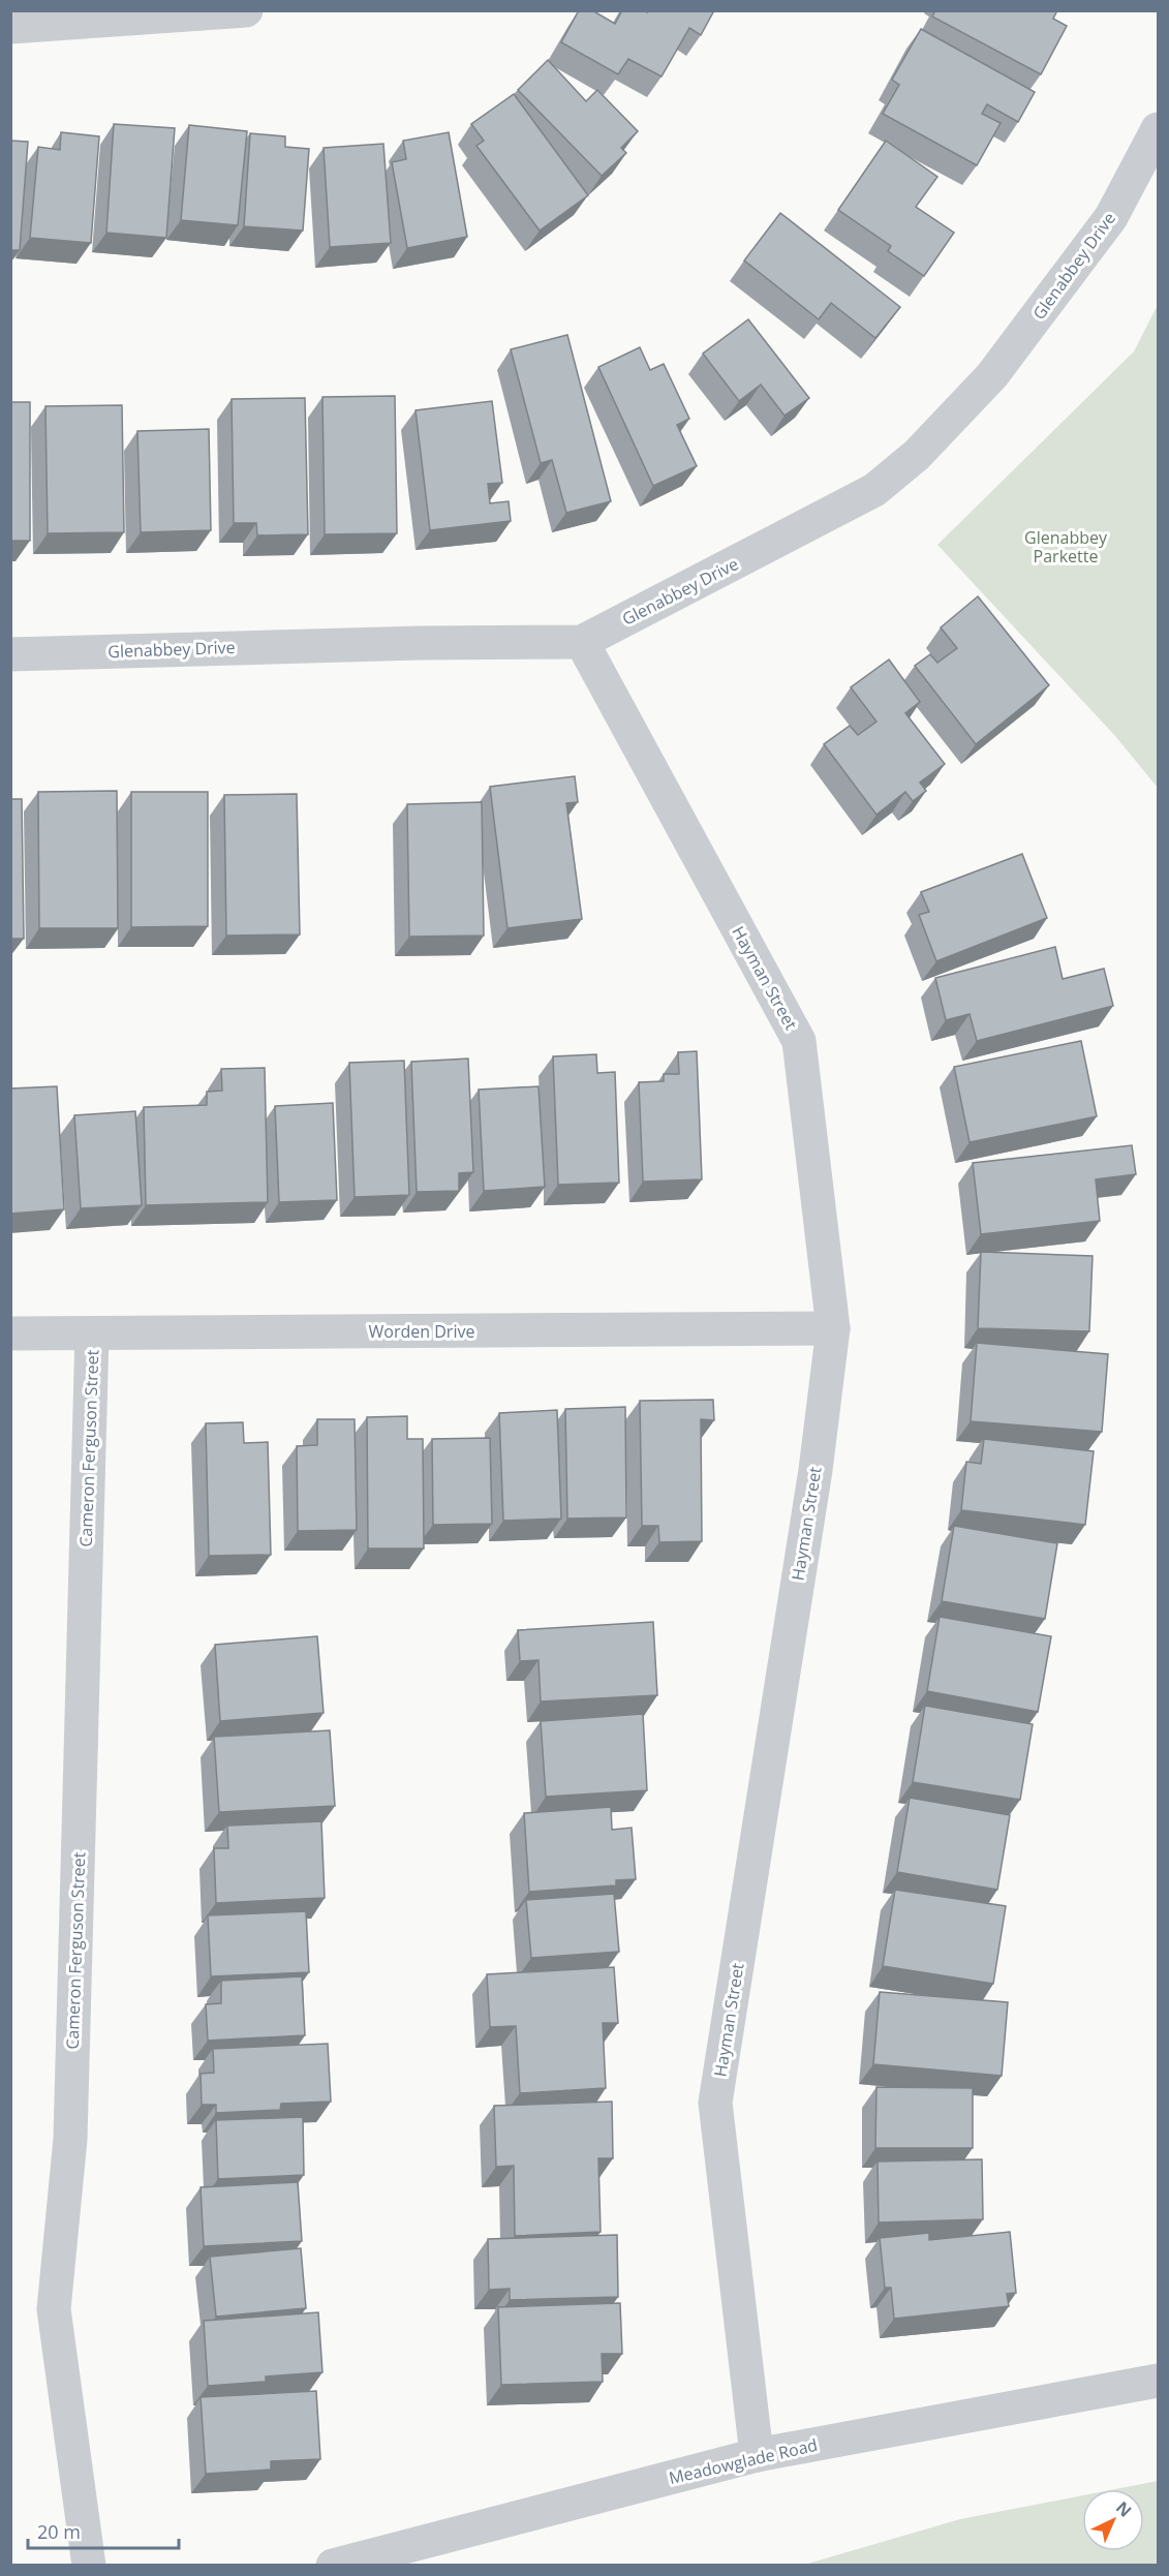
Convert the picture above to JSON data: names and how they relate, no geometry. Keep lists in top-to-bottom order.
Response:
{
  "streets": {
    "street": [
      "Glenabbey Drive",
      "Hayman Street",
      "Worden Drive",
      "Cameron Ferguson Street",
      "Meadowglade Road"
    ]
  },
  "crossings": [
    ["Glenabbey Drive", "Hayman Street"],
    ["Hayman Street", "Worden Drive"],
    ["Hayman Street", "Meadowglade Road"],
    ["Worden Drive", "Cameron Ferguson Street"]
  ],
  "parks": ["Glenabbey Parkette"],
  "scale_bar": "20 m",
  "north": "top right"
}
